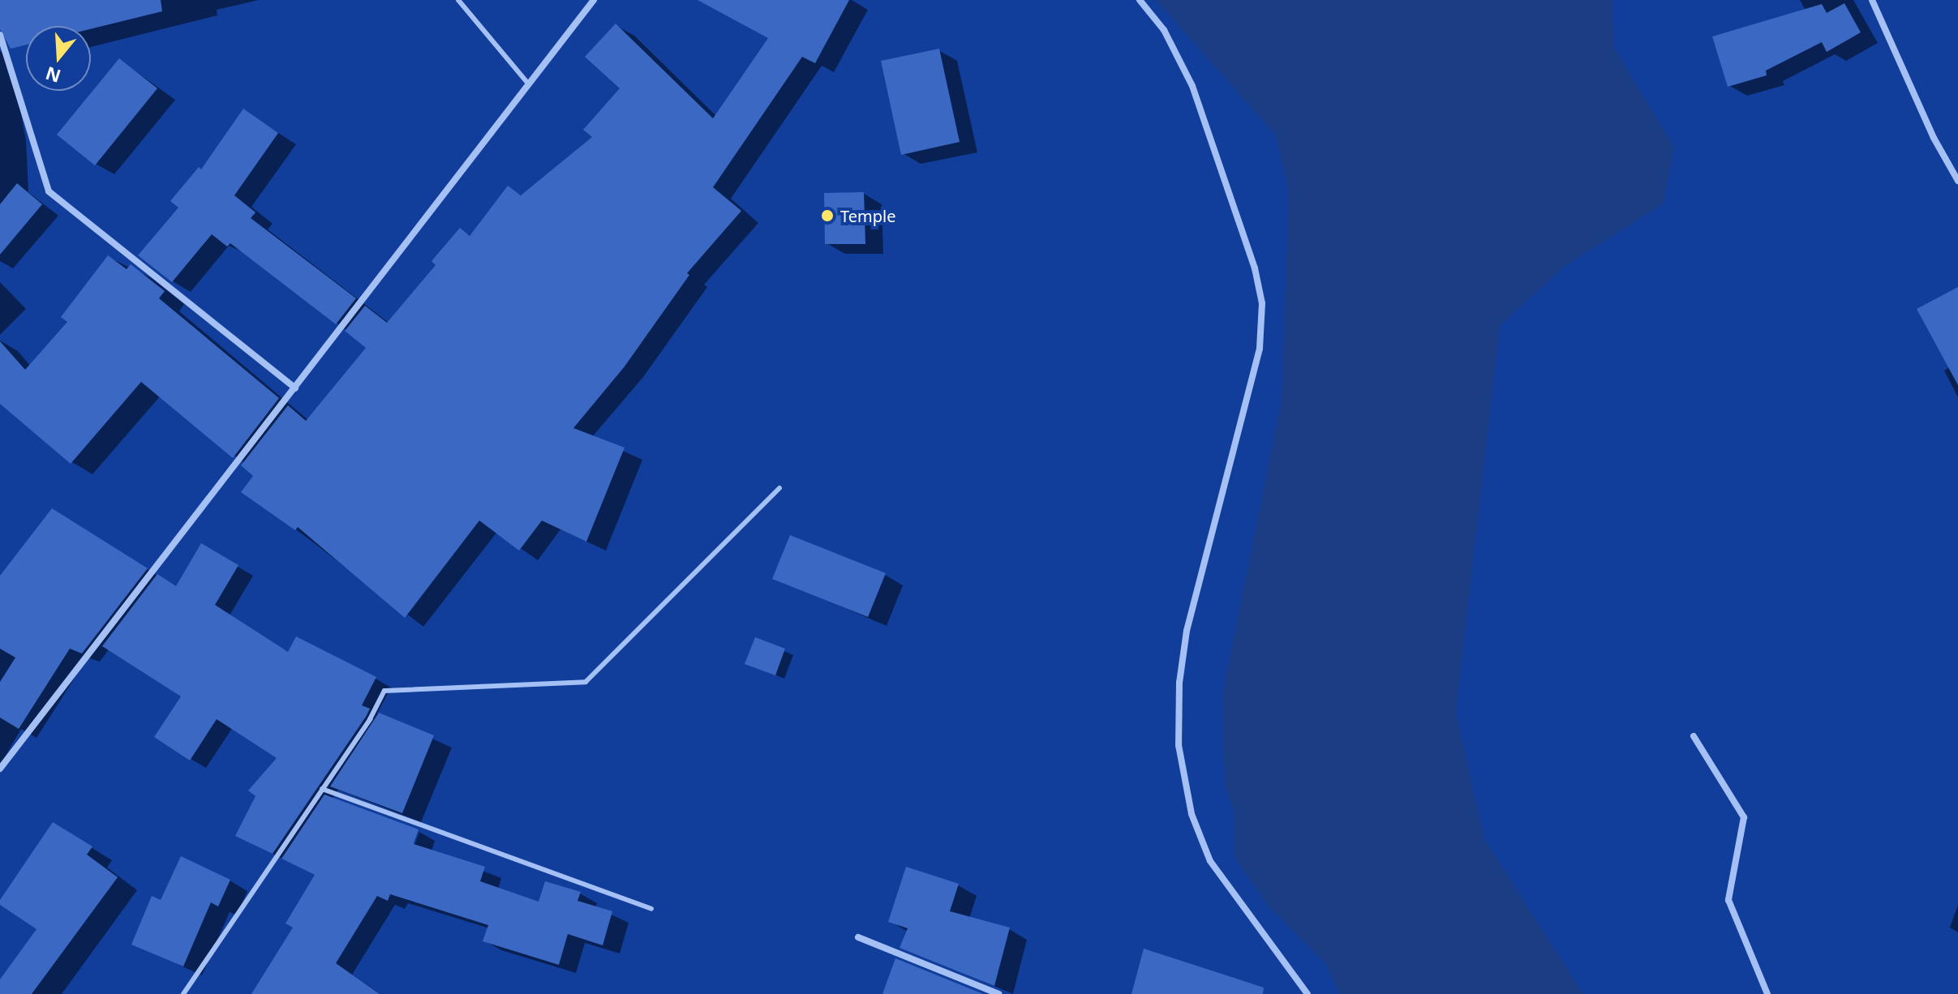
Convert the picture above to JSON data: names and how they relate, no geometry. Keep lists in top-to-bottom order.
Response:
{
  "places": ["Temple"],
  "north": "bottom"
}
